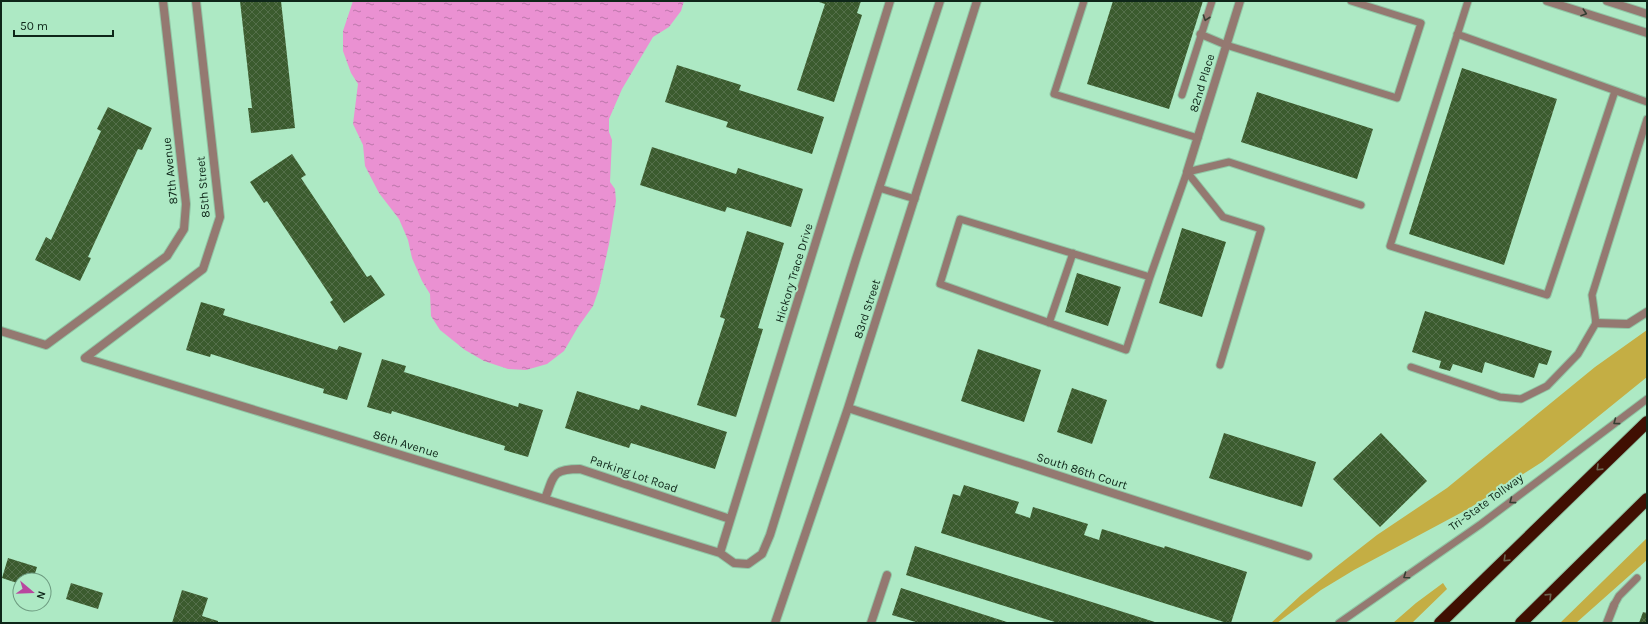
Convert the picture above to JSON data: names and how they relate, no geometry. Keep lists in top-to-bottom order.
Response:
{
  "streets": {
    "street": [
      "82nd Place",
      "87th Avenue",
      "85th Street",
      "Hickory Trace Drive",
      "83rd Street",
      "86th Avenue",
      "South 86th Court",
      "Parking Lot Road"
    ],
    "lane": ["Tri-State Tollway"]
  },
  "crossings": [
    ["85th Street", "86th Avenue"],
    ["Hickory Trace Drive", "86th Avenue"],
    ["Hickory Trace Drive", "Parking Lot Road"],
    ["83rd Street", "South 86th Court"],
    ["86th Avenue", "Parking Lot Road"]
  ],
  "one_way": ["Tri-State Tollway"],
  "scale_bar": "50 m",
  "north": "right"
}
